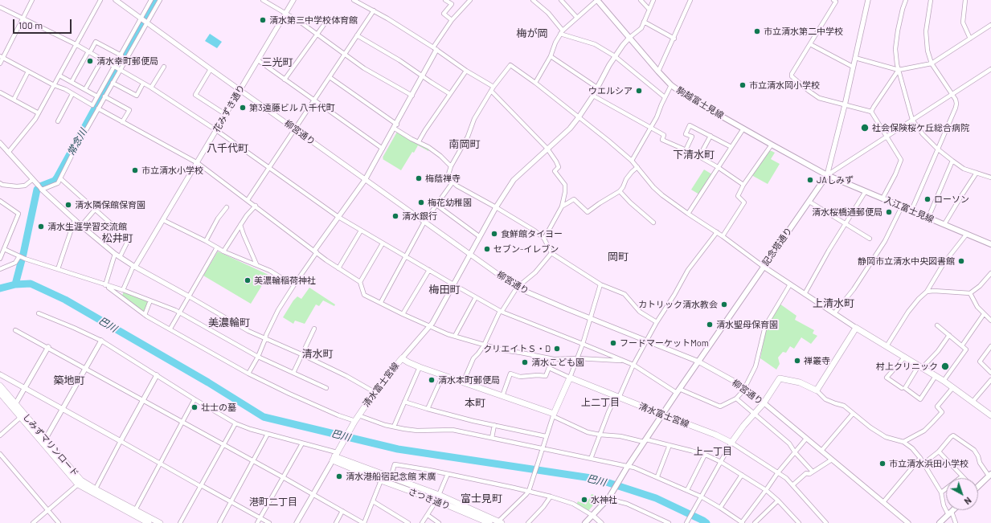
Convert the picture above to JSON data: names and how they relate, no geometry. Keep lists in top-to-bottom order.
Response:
{
  "streets": {
    "main road": [
      "駒越富士見線",
      "入江富士見線",
      "記念塔通り",
      "清水富士宮線",
      "しみずマリンロード",
      "さつき通り"
    ],
    "street": ["花みずき通り", "柳宮通り"]
  },
  "crossings": [
    ["駒越富士見線", "入江富士見線"],
    ["駒越富士見線", "記念塔通り"],
    ["花みずき通り", "柳宮通り"],
    ["柳宮通り", "記念塔通り"],
    ["入江富士見線", "記念塔通り"],
    ["記念塔通り", "清水富士宮線"],
    ["清水富士宮線", "さつき通り"]
  ],
  "districts": [
    "梅が岡",
    "三光町",
    "南岡町",
    "八千代町",
    "下清水町",
    "松井町",
    "岡町",
    "梅田町",
    "上清水町",
    "美濃輪町",
    "清水町",
    "築地町",
    "上二丁目",
    "本町",
    "上一丁目",
    "富士見町",
    "港町二丁目"
  ],
  "water": ["常念川", "巴川"],
  "places": [
    "清水第三中学校体育館",
    "市立清水第二中学校",
    "清水幸町郵便局",
    "市立清水岡小学校",
    "ウエルシア",
    "第3遠藤ビル 八千代町",
    "社会保険桜ケ丘総合病院",
    "市立清水小学校",
    "梅蔭禅寺",
    "JAしみず",
    "ローソン",
    "梅花幼稚園",
    "清水隣保館保育園",
    "清水桜橋通郵便局",
    "清水銀行",
    "清水生涯学習交流館",
    "食鮮館タイヨー",
    "セブン-イレブン",
    "静岡市立清水中央図書館",
    "美濃輪稲荷神社",
    "カトリック清水教会",
    "清水聖母保育園",
    "フードマーケットMom",
    "クリエイトＳ・D",
    "禅叢寺",
    "清水こども園",
    "村上クリニック",
    "清水本町郵便局",
    "壮士の墓",
    "市立清水浜田小学校",
    "清水港船宿記念館 末廣",
    "水神社"
  ],
  "scale_bar": "100 m",
  "north": "bottom right"
}
